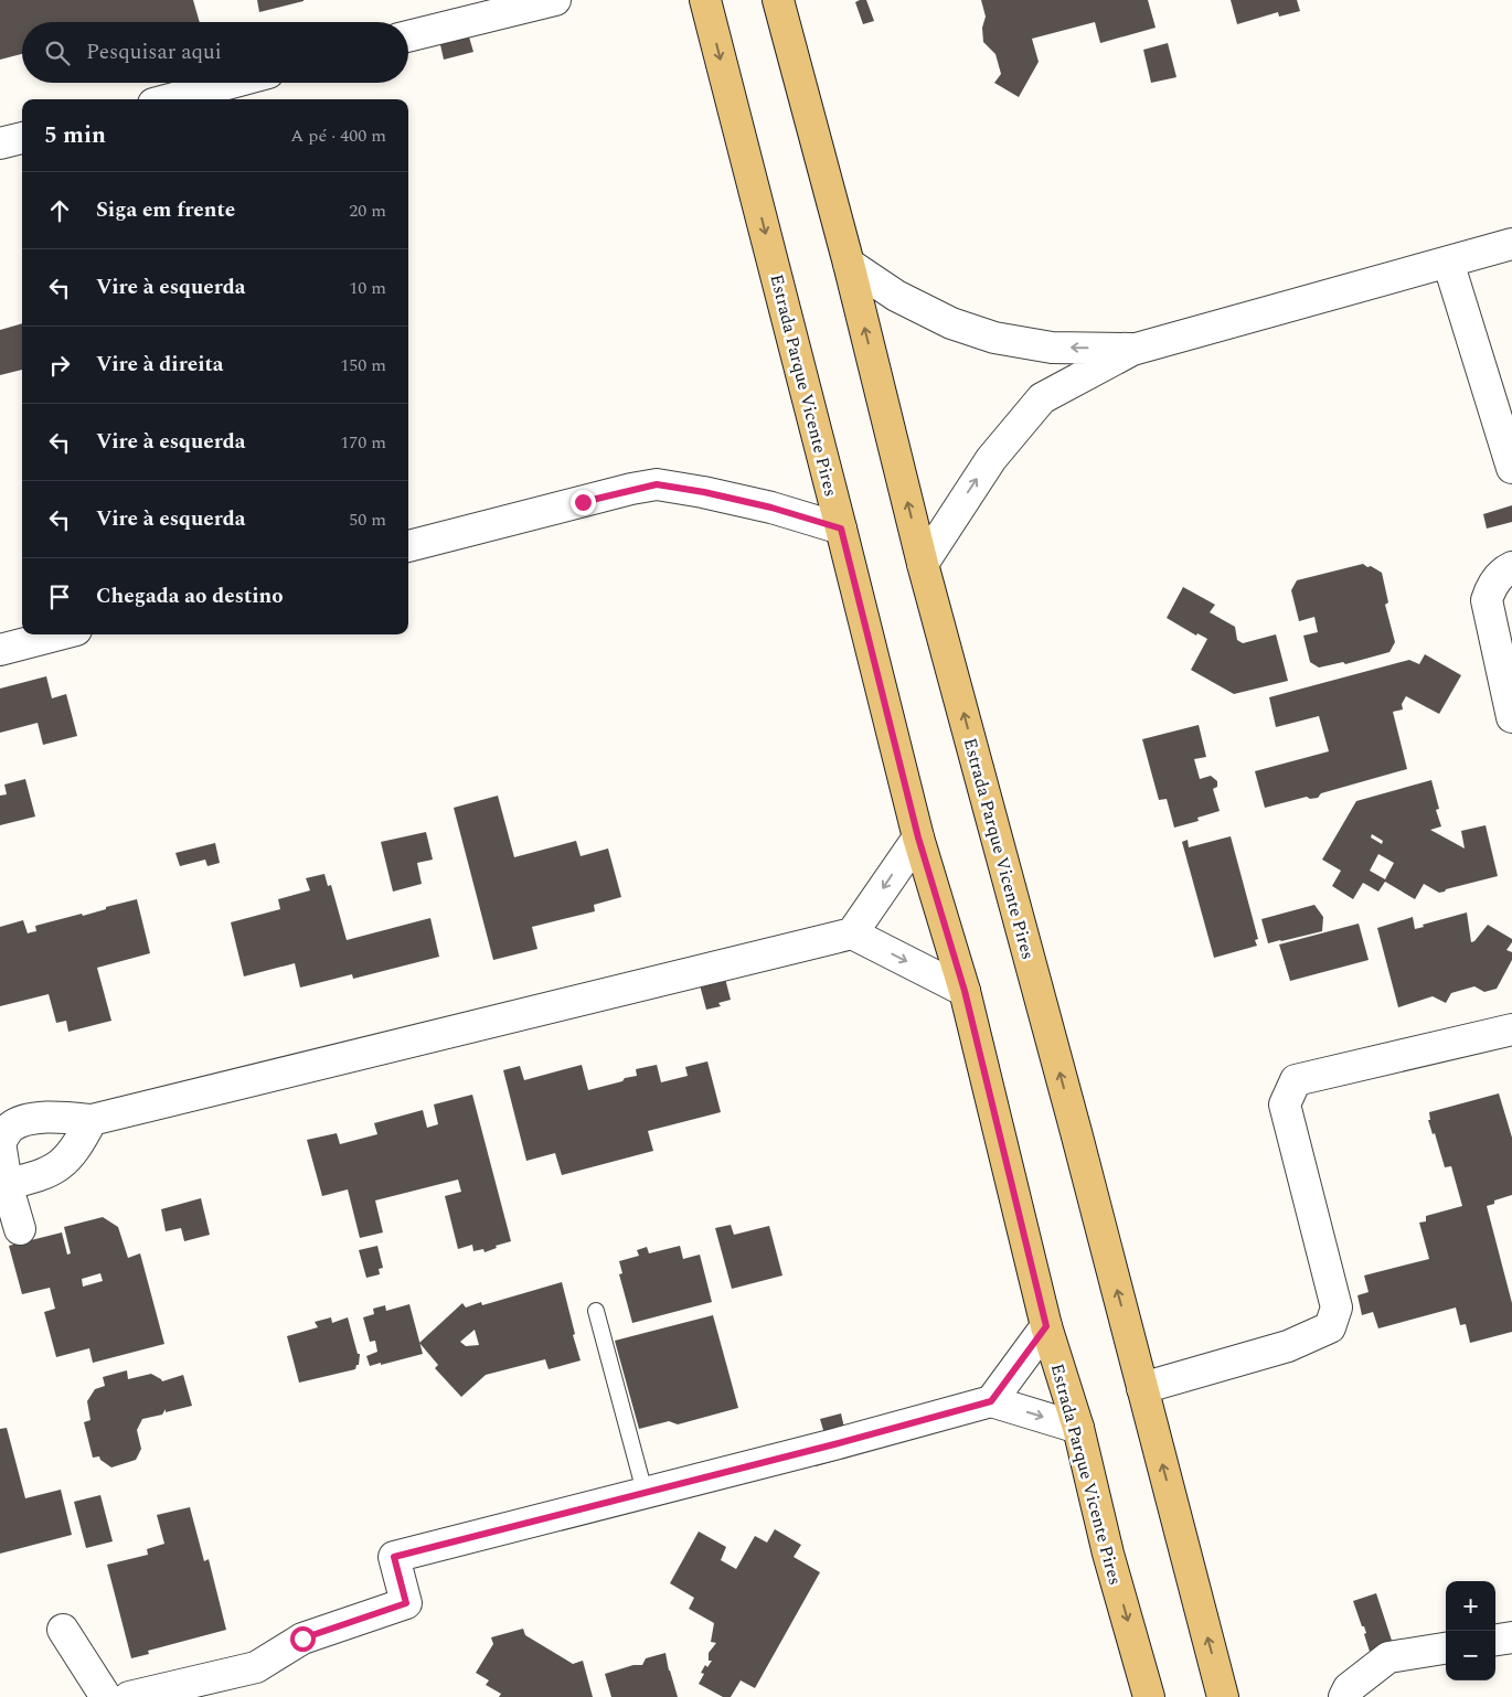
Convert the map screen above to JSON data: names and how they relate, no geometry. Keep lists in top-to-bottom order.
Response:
{
  "streets": {
    "main road": ["Estrada Parque Vicente Pires"]
  },
  "page": {
    "search": "Pesquisar aqui",
    "heading": ["5 min", "A pé · 400 m"],
    "list": [
      ["Siga em frente", "20 m"],
      ["Vire à esquerda", "10 m"],
      ["Vire à direita", "150 m"],
      ["Vire à esquerda", "170 m"],
      ["Vire à esquerda", "50 m"],
      "Chegada ao destino"
    ],
    "map_buttons": ["+", "−"]
  }
}
